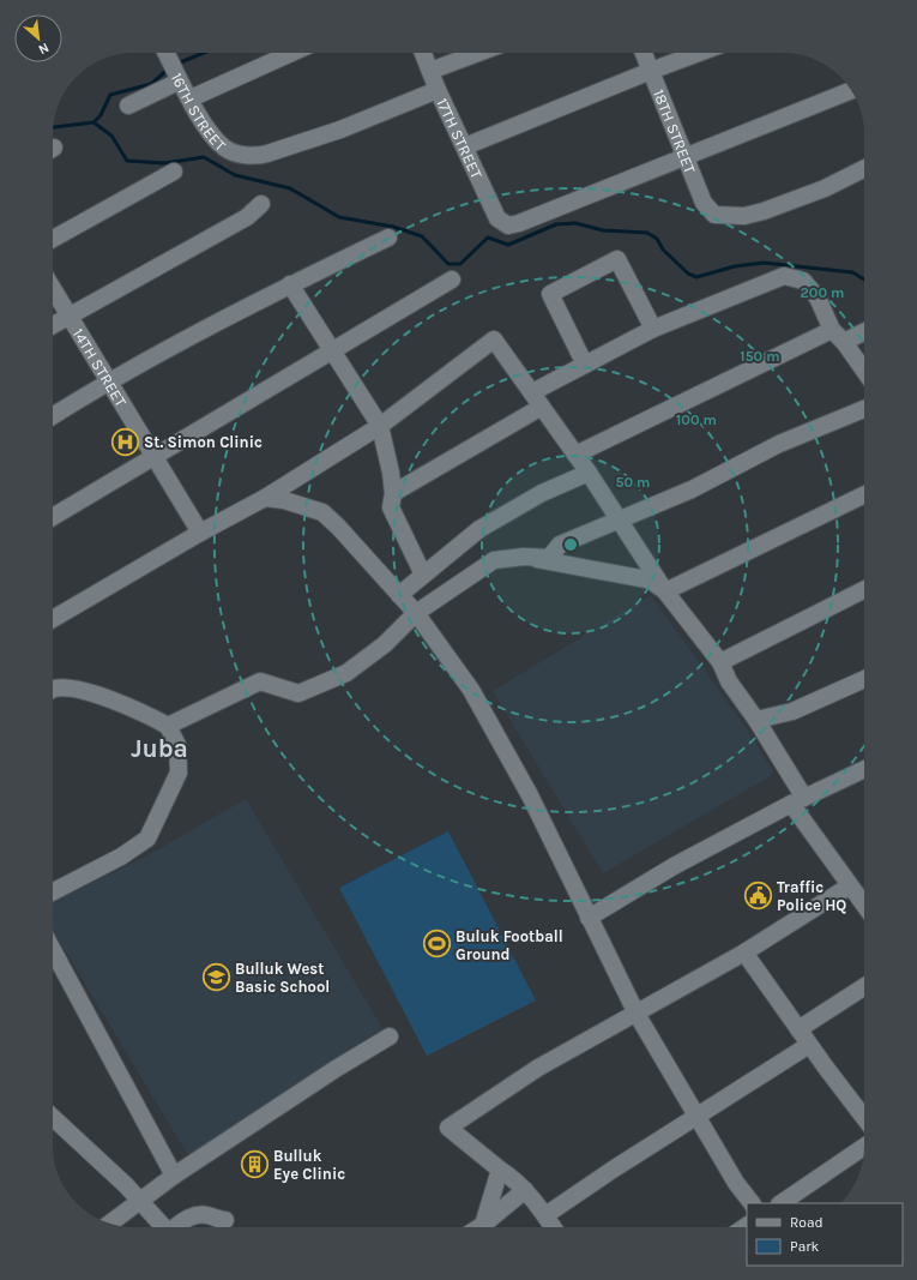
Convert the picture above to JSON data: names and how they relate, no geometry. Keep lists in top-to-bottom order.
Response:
{
  "streets": {
    "street": [
      "16TH STREET",
      "18TH STREET",
      "17TH STREET",
      "14TH STREET"
    ]
  },
  "crossings": [
    ["16TH STREET", "17TH STREET"],
    ["18TH STREET", "17TH STREET"]
  ],
  "districts": ["Juba"],
  "places": {
    "hospital": ["St. Simon Clinic"],
    "public building": ["Traffic Police HQ"],
    "sports": ["Buluk Football Ground"],
    "school or university": ["Bulluk West Basic School"],
    "building": ["Bulluk Eye Clinic"]
  },
  "legend": ["Road", "Park"],
  "north": "bottom right",
  "rings": [
    "200 m",
    "150 m",
    "100 m",
    "50 m"
  ]
}
